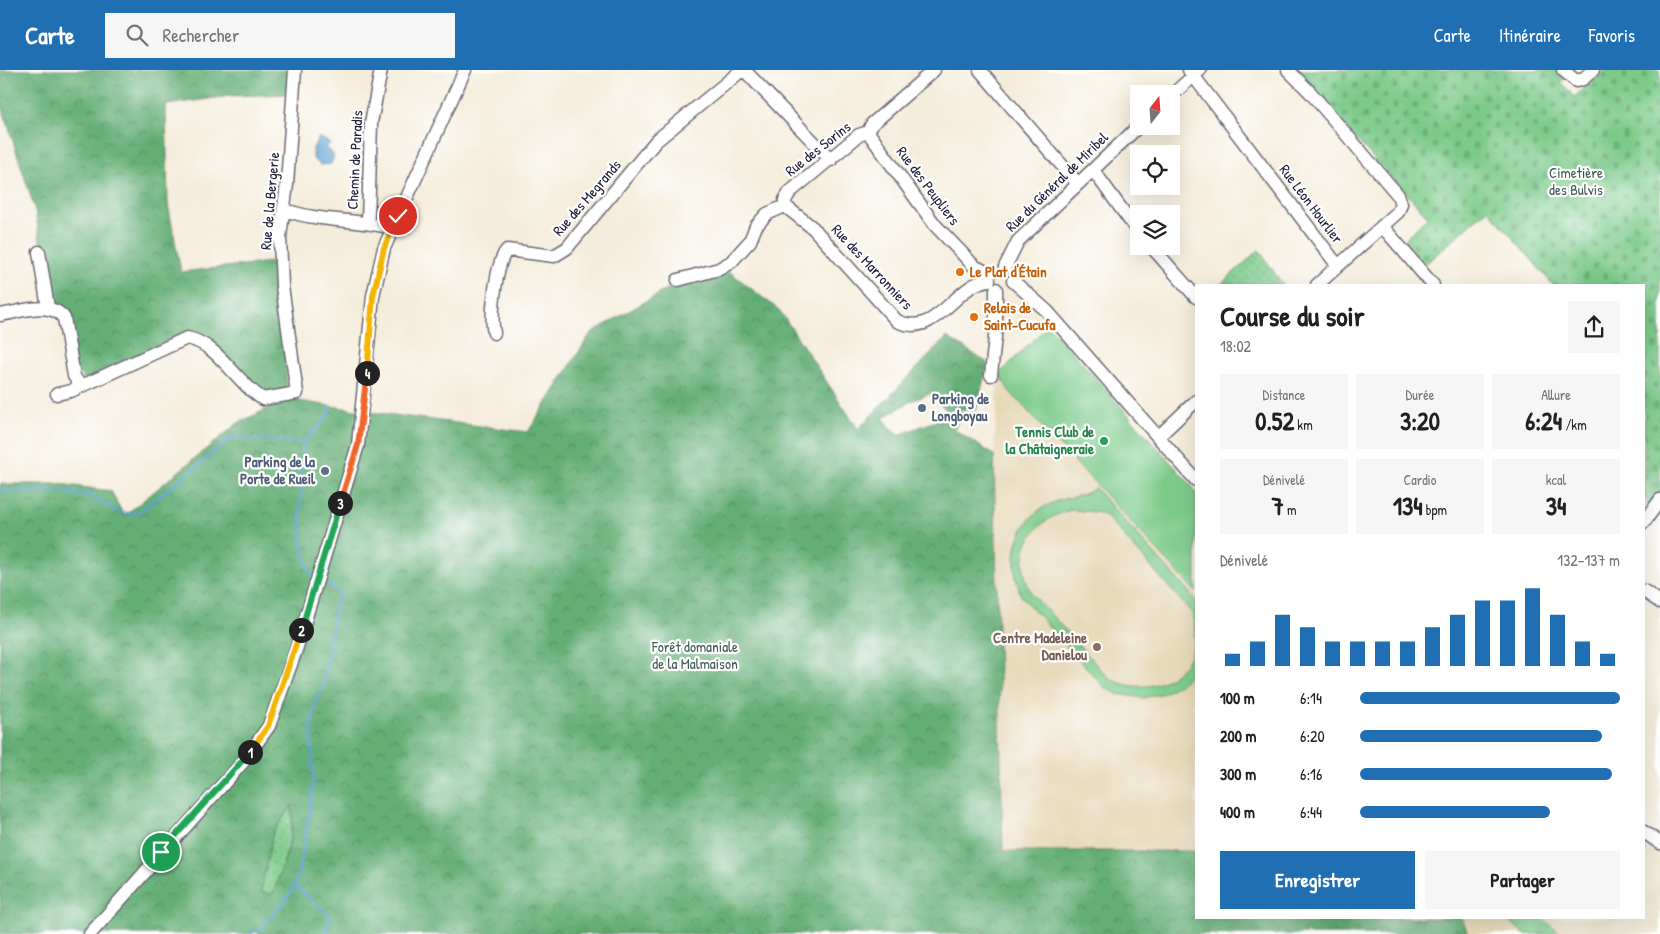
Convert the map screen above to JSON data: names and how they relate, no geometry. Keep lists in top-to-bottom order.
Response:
{
  "streets": {
    "street": [
      "Rue des Sorins",
      "Chemin de Paradis",
      "Rue du Général de Miribel",
      "Rue des Peupliers",
      "Rue des Megrands",
      "Rue de la Bergerie",
      "Rue Léon Hourlier",
      "Rue des Marronniers"
    ]
  },
  "crossings": [
    ["Rue des Sorins", "Rue des Peupliers"],
    ["Rue des Sorins", "Rue des Marronniers"],
    ["Rue du Général de Miribel", "Rue des Marronniers"],
    ["Rue des Peupliers", "Rue des Marronniers"]
  ],
  "parks": ["Cimetière des Bulvis", "Forêt domaniale de la Malmaison"],
  "places": [
    "Le Plat d'Étain",
    "Relais de Saint-Cucufa",
    "Parking de Longboyau",
    "Tennis Club de la Châtaigneraie",
    "Parking de la Porte de Rueil",
    "Centre Madeleine Danielou"
  ],
  "north": "top",
  "page": {
    "header": "Carte",
    "search": "Rechercher",
    "nav": ["Carte", "Itinéraire", "Favoris"],
    "heading": ["Course du soir", "18:02"],
    "pins": [
      "4",
      "3",
      "2",
      "1"
    ],
    "stats": [
      ["Distance", "0.52 km"],
      ["Durée", "3:20"],
      ["Allure", "6:24 /km"],
      ["Dénivelé", "7 m"],
      ["Cardio", "134 bpm"],
      ["kcal", "34"]
    ],
    "chart": ["Dénivelé", "132–137 m"],
    "list": [
      {
        "name": "100 m",
        "note": "6:14"
      },
      {
        "name": "200 m",
        "note": "6:20"
      },
      {
        "name": "300 m",
        "note": "6:16"
      },
      {
        "name": "400 m",
        "note": "6:44"
      }
    ],
    "buttons": ["Enregistrer", "Partager"]
  }
}
